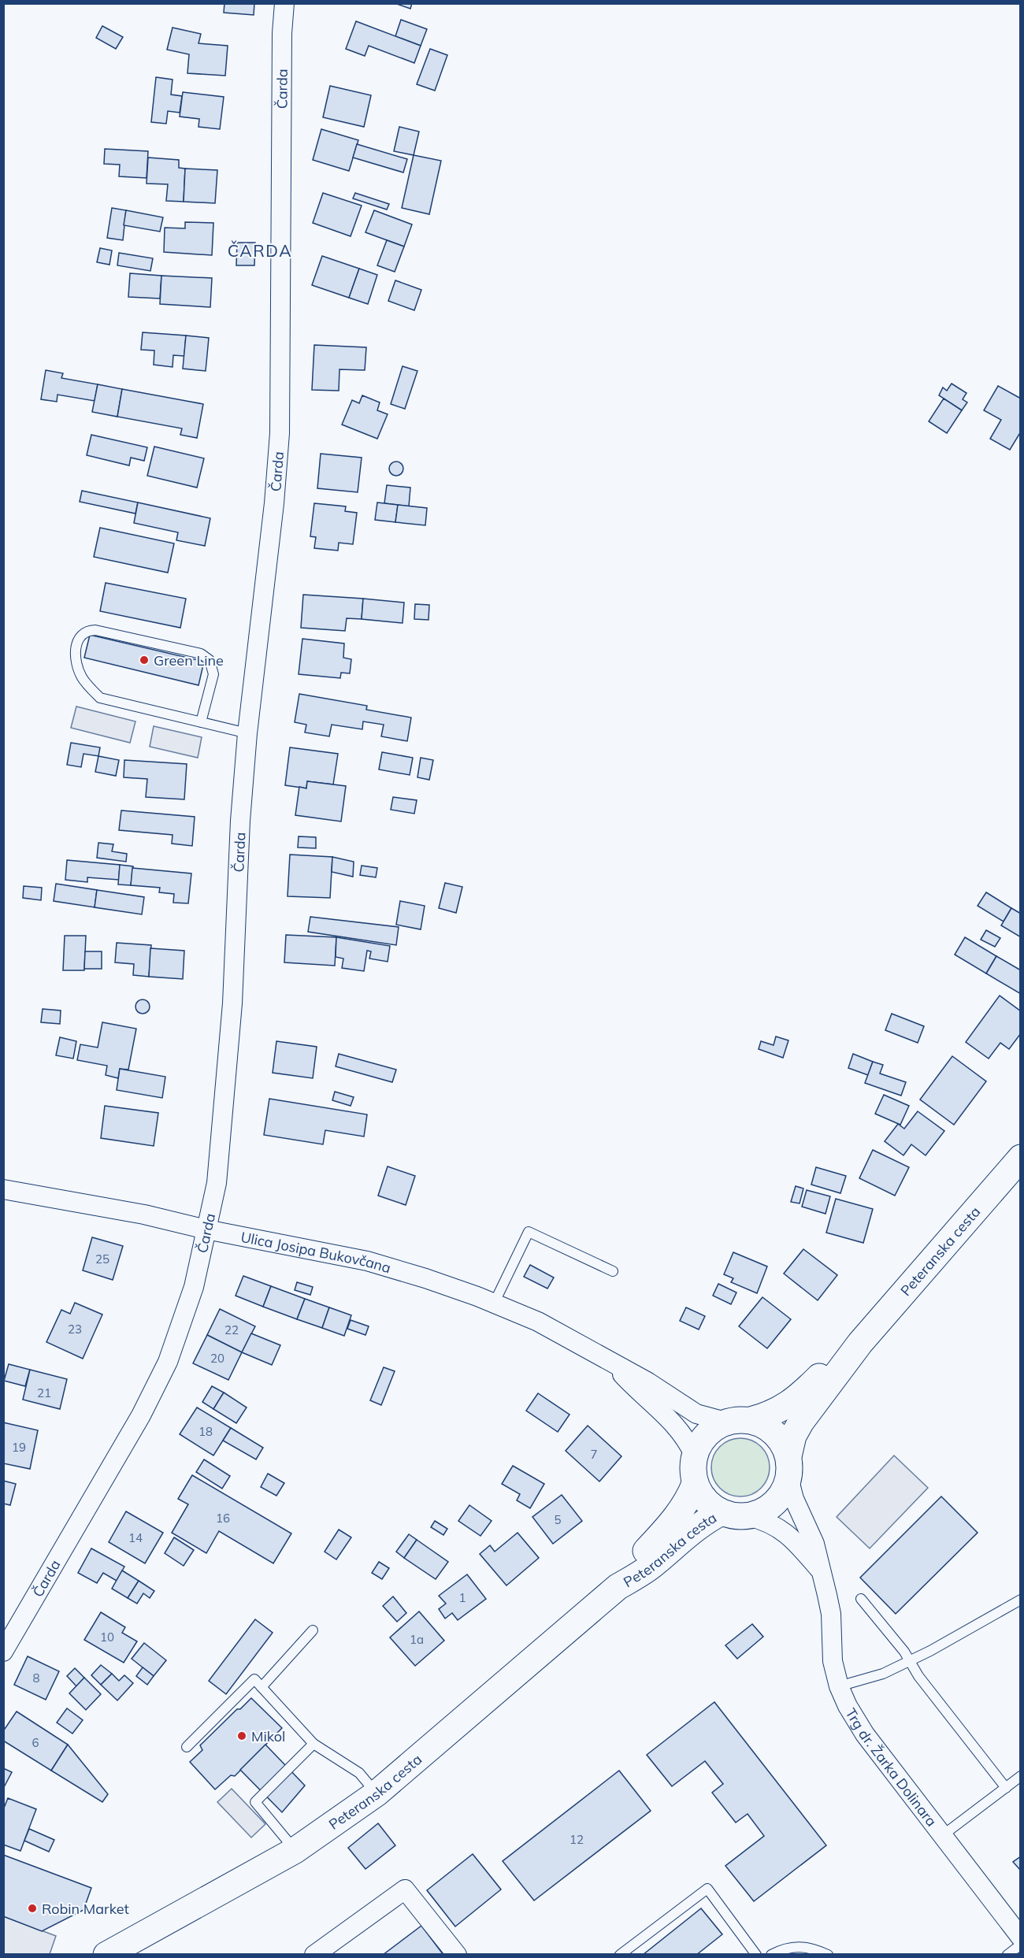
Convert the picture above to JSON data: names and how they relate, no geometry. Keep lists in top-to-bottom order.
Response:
{
  "streets": {
    "main road": ["Peteranska cesta"],
    "street": ["Čarda", "Ulica Josipa Bukovčana", "Trg dr. Žarka Dolinara"]
  },
  "crossings": [
    ["Čarda", "Ulica Josipa Bukovčana"],
    ["Peteranska cesta", "Ulica Josipa Bukovčana"],
    ["Peteranska cesta", "Trg dr. Žarka Dolinara"],
    ["Ulica Josipa Bukovčana", "Trg dr. Žarka Dolinara"]
  ],
  "districts": ["ČARDA"],
  "places": ["Green Line", "Mikol", "Robin Market"],
  "house_numbers": [
    "25",
    "23",
    "22",
    "20",
    "21",
    "18",
    "19",
    "7",
    "16",
    "5",
    "14",
    "1",
    "10",
    "1a",
    "8",
    "6",
    "12"
  ]
}
